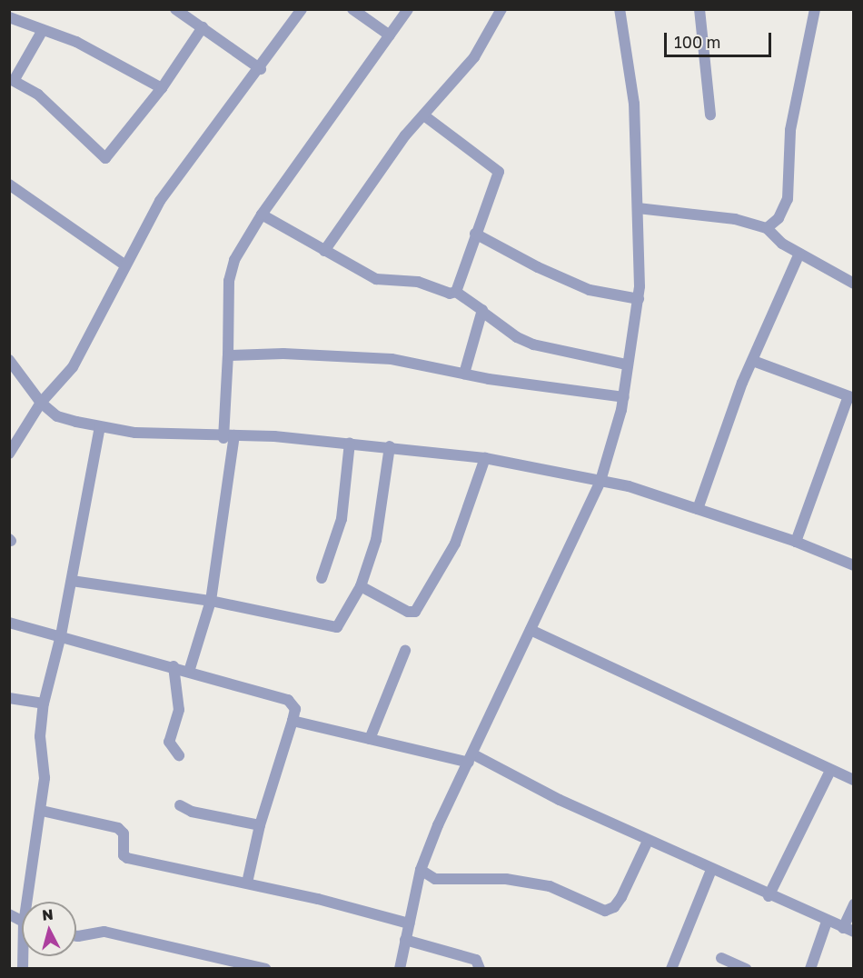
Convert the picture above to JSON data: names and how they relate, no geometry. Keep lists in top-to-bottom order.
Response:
{
  "scale_bar": "100 m",
  "north": "top"
}
